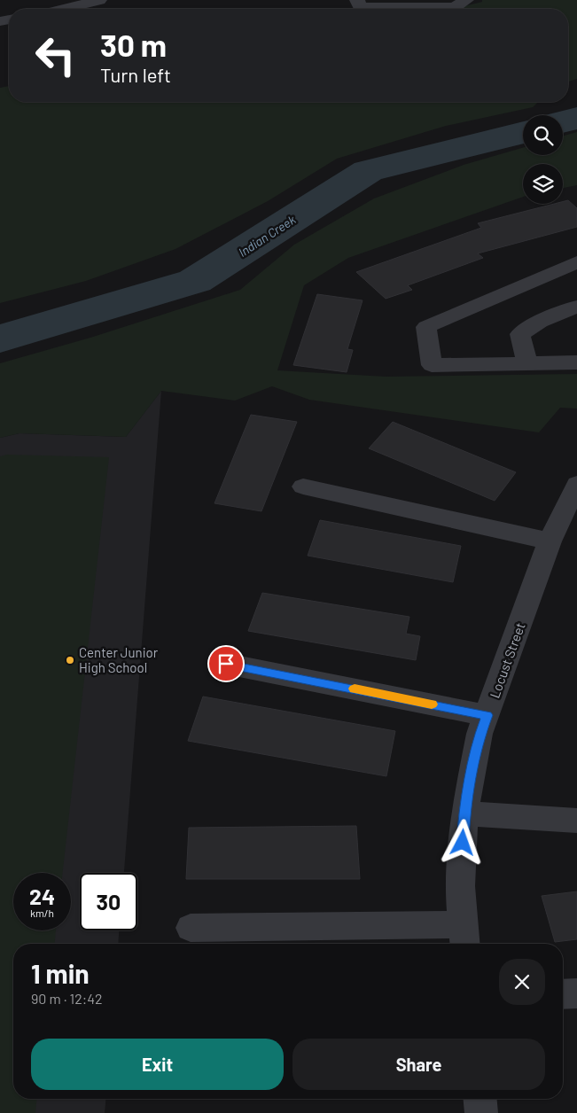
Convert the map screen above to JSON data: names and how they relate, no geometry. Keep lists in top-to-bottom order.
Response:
{
  "streets": {
    "street": ["Locust Street"]
  },
  "water": ["Indian Creek"],
  "places": ["Center Junior High School"],
  "page": {
    "turn": ["30 m", "Turn left"],
    "speed": "24 km/h",
    "limit": "30",
    "heading": ["1 min", "90 m · 12:42"],
    "buttons": ["Exit", "Share"]
  }
}
